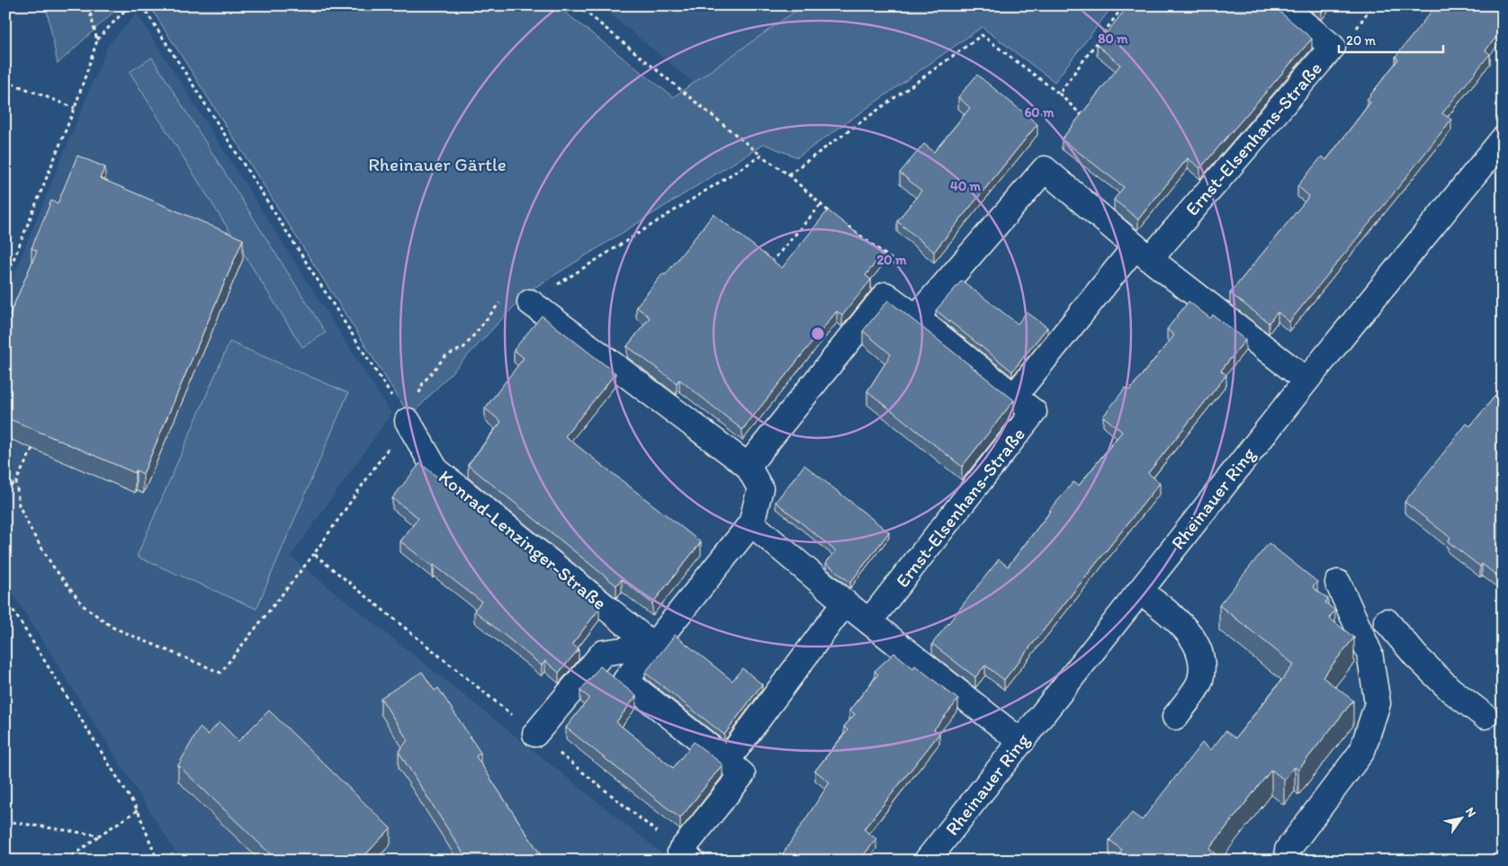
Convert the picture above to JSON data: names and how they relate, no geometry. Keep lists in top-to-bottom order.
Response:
{
  "streets": {
    "street": ["Ernst-Elsenhans-Straße", "Rheinauer Ring", "Konrad-Lenzinger-Straße"]
  },
  "parks": ["Rheinauer Gärtle"],
  "scale_bar": "20 m",
  "north": "top right",
  "rings": [
    "80 m",
    "60 m",
    "40 m",
    "20 m"
  ]
}
